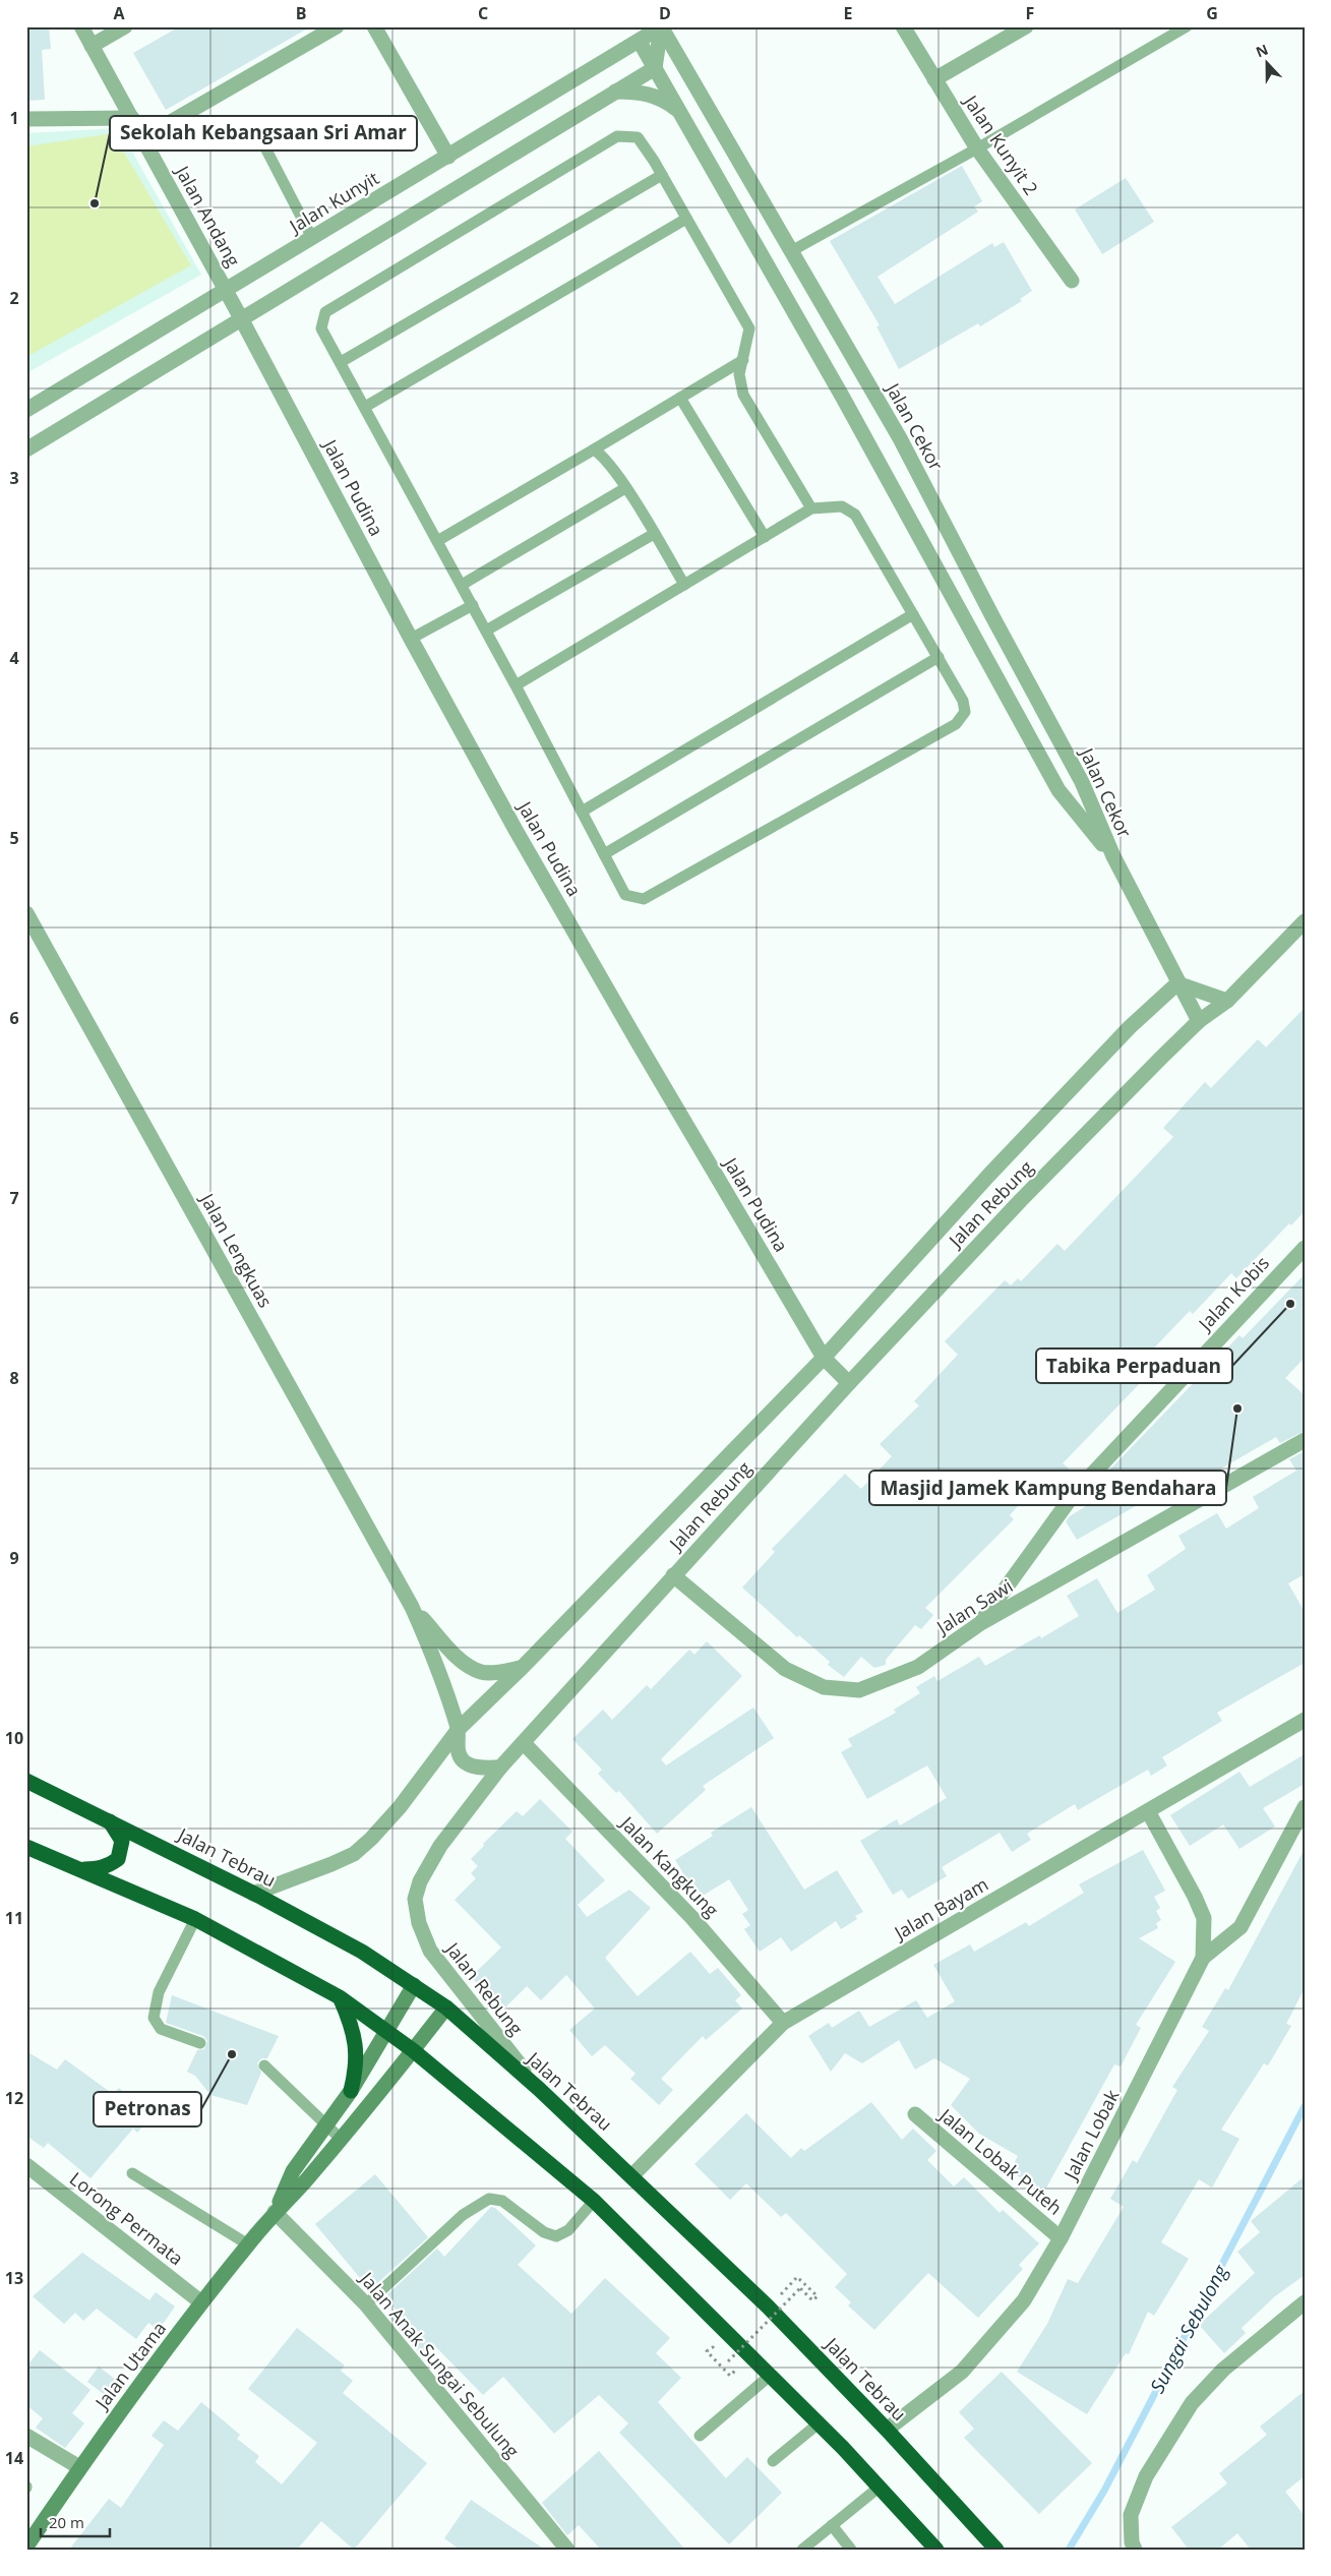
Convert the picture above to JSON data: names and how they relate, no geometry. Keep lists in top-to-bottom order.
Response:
{
  "streets": {
    "highway": ["Jalan Tebrau"],
    "street": [
      "Jalan Kunyit 2",
      "Jalan Kunyit",
      "Jalan Andang",
      "Jalan Cekor",
      "Jalan Pudina",
      "Jalan Rebung",
      "Jalan Lengkuas",
      "Jalan Kobis",
      "Jalan Sawi",
      "Jalan Kangkung",
      "Jalan Bayam",
      "Jalan Lobak",
      "Jalan Lobak Puteh",
      "Lorong Permata",
      "Jalan Utama",
      "Jalan Anak Sungai Sebulung"
    ]
  },
  "crossings": [
    ["Jalan Kunyit", "Jalan Andang"],
    ["Jalan Kunyit", "Jalan Cekor"],
    ["Jalan Andang", "Jalan Pudina"],
    ["Jalan Cekor", "Jalan Rebung"],
    ["Jalan Pudina", "Jalan Rebung"],
    ["Jalan Rebung", "Jalan Lengkuas"],
    ["Jalan Rebung", "Jalan Sawi"],
    ["Jalan Rebung", "Jalan Tebrau"],
    ["Jalan Rebung", "Jalan Kangkung"],
    ["Jalan Kobis", "Jalan Sawi"],
    ["Jalan Tebrau", "Jalan Bayam"],
    ["Jalan Tebrau", "Jalan Lobak"],
    ["Jalan Tebrau", "Jalan Utama"],
    ["Jalan Kangkung", "Jalan Bayam"],
    ["Jalan Bayam", "Jalan Lobak"],
    ["Jalan Lobak", "Jalan Lobak Puteh"],
    ["Lorong Permata", "Jalan Utama"],
    ["Jalan Utama", "Jalan Anak Sungai Sebulung"]
  ],
  "water": ["Sungai Sebulong"],
  "places": [
    "Sekolah Kebangsaan Sri Amar",
    "Tabika Perpaduan",
    "Masjid Jamek Kampung Bendahara",
    "Petronas"
  ],
  "scale_bar": "20 m",
  "north": "top",
  "grid": {
    "columns": [
      "A",
      "B",
      "C",
      "D",
      "E",
      "F",
      "G"
    ],
    "rows": [
      "1",
      "2",
      "3",
      "4",
      "5",
      "6",
      "7",
      "8",
      "9",
      "10",
      "11",
      "12",
      "13",
      "14"
    ]
  }
}
